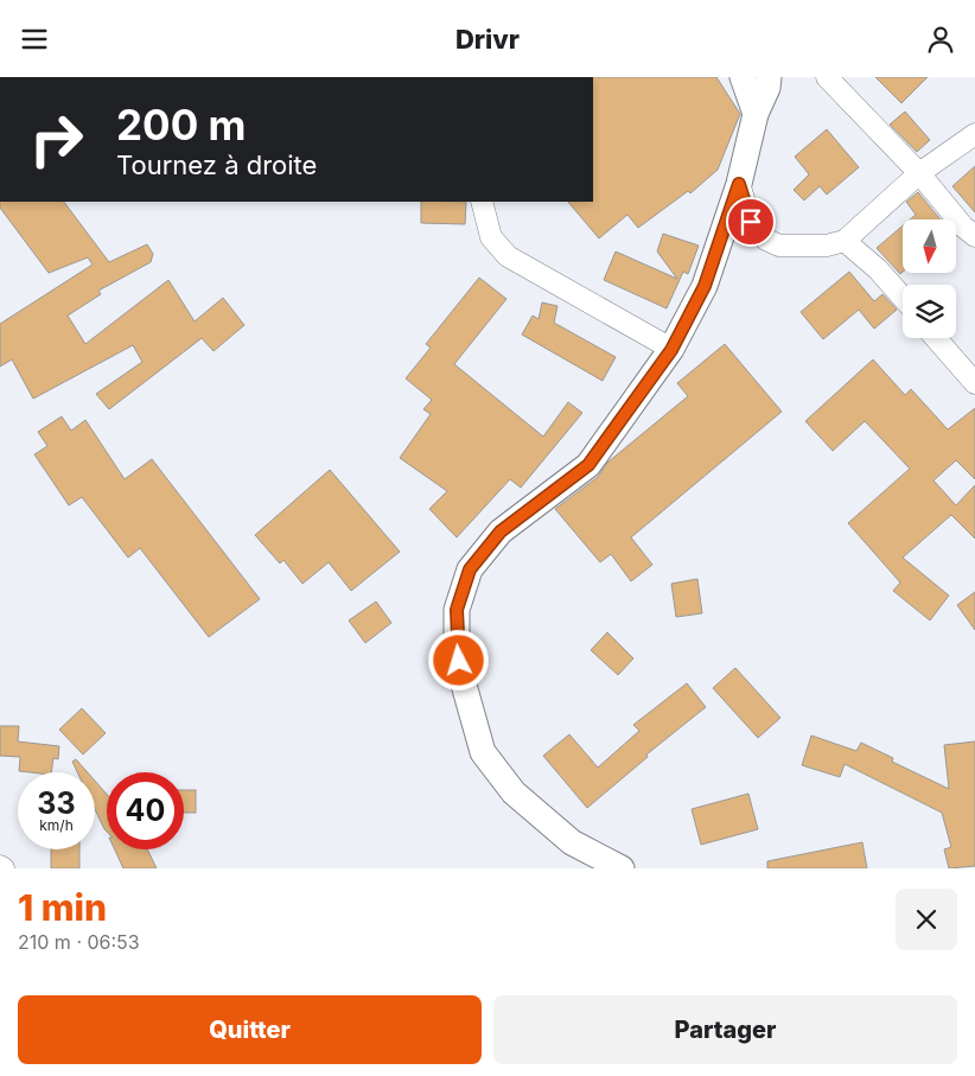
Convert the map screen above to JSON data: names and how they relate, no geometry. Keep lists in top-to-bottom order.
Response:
{
  "north": "bottom",
  "page": {
    "header": "Drivr",
    "turn": ["200 m", "Tournez à droite"],
    "speed": "33 km/h",
    "limit": "40",
    "heading": ["1 min", "210 m · 06:53"],
    "buttons": ["Quitter", "Partager"]
  }
}
